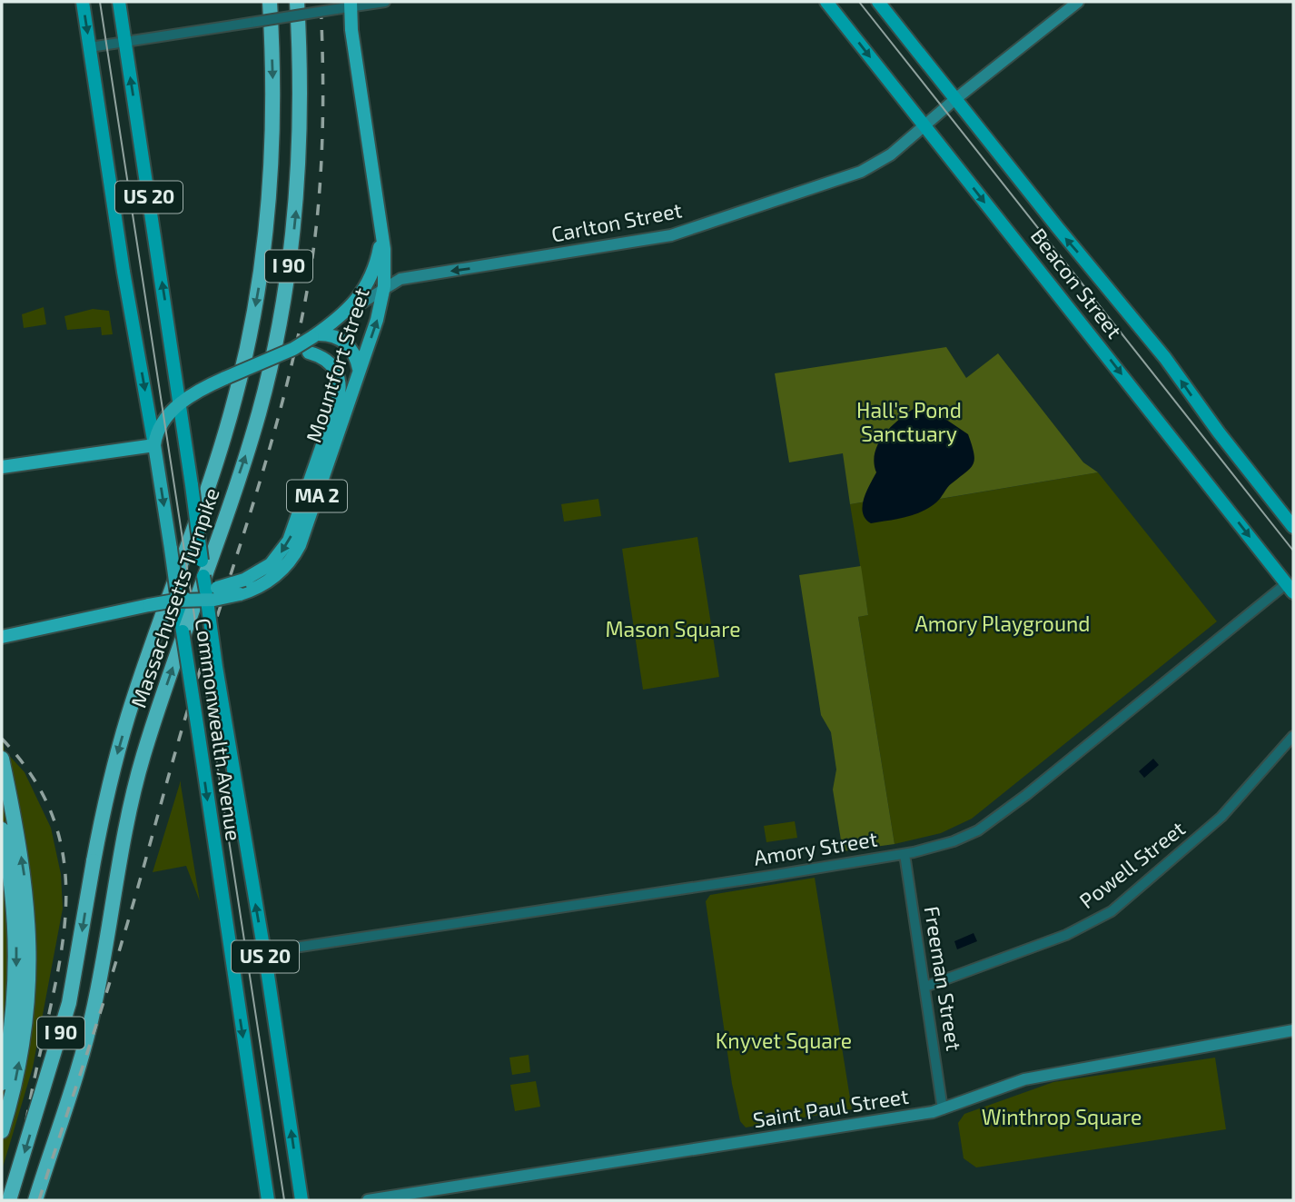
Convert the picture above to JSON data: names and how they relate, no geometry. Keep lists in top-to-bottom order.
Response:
{
  "streets": {
    "highway": [
      "US 20",
      "Carlton Street",
      "I 90",
      "Mountfort Street",
      "MA 2",
      "Massachusetts Turnpike",
      "Commonwealth Avenue"
    ],
    "main road": ["Beacon Street", "Saint Paul Street"],
    "street": ["Amory Street", "Powell Street", "Freeman Street"]
  },
  "crossings": [
    ["Carlton Street", "Beacon Street"],
    ["Carlton Street", "Mountfort Street"],
    ["Carlton Street", "MA 2"],
    ["Carlton Street", "Commonwealth Avenue"],
    ["Beacon Street", "Amory Street"],
    ["Mountfort Street", "MA 2"],
    ["Mountfort Street", "Commonwealth Avenue"],
    ["MA 2", "Commonwealth Avenue"],
    ["Commonwealth Avenue", "Amory Street"],
    ["Amory Street", "Freeman Street"],
    ["Powell Street", "Freeman Street"],
    ["Freeman Street", "Saint Paul Street"]
  ],
  "one_way": ["Carlton Street"],
  "parks": [
    "Hall's Pond Sanctuary",
    "Amory Playground",
    "Mason Square",
    "Knyvet Square",
    "Winthrop Square"
  ]
}
